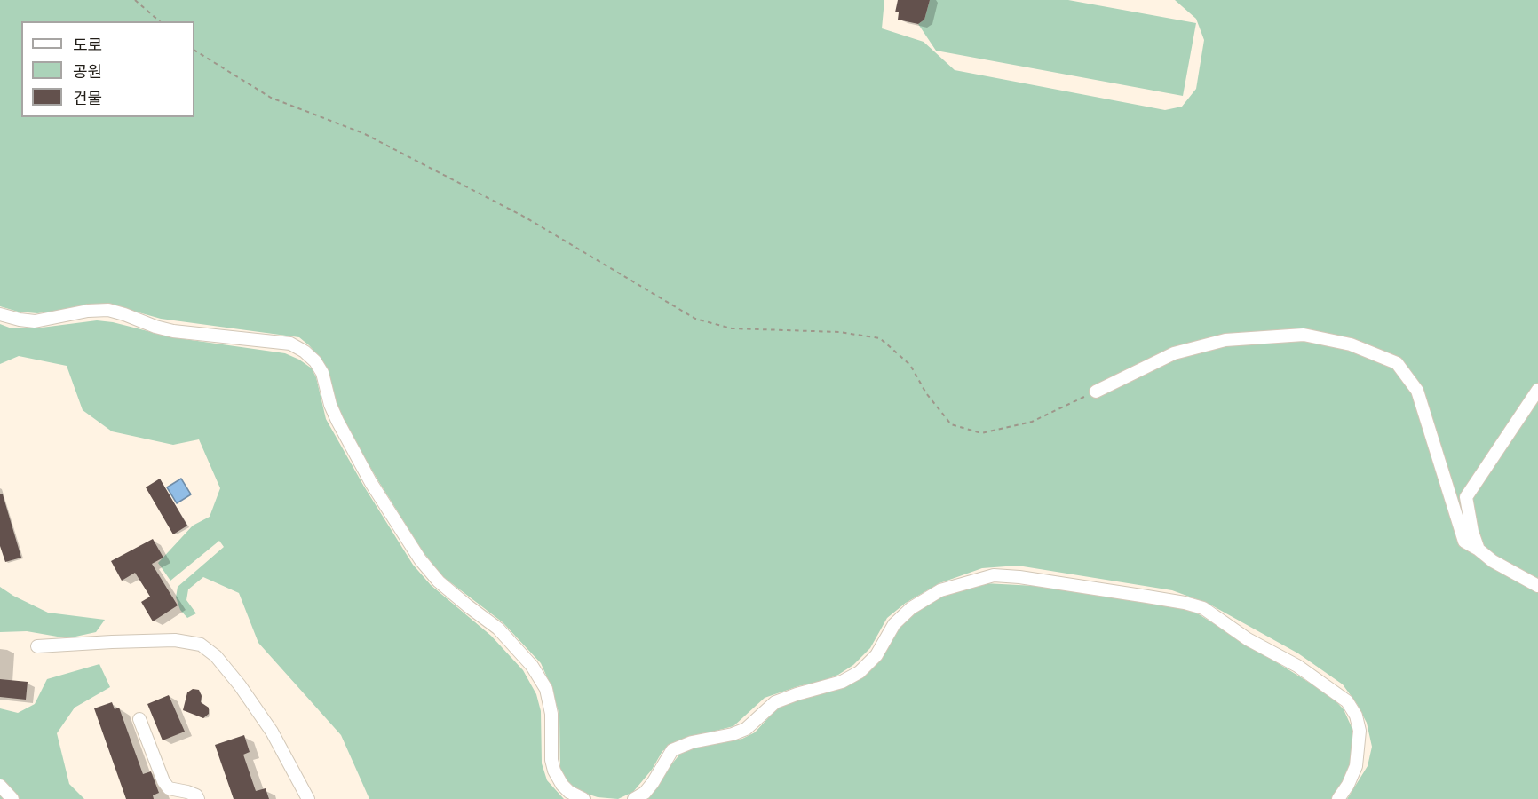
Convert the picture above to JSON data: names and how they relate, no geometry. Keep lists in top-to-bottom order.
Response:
{
  "legend": ["도로", "공원", "건물"]
}
